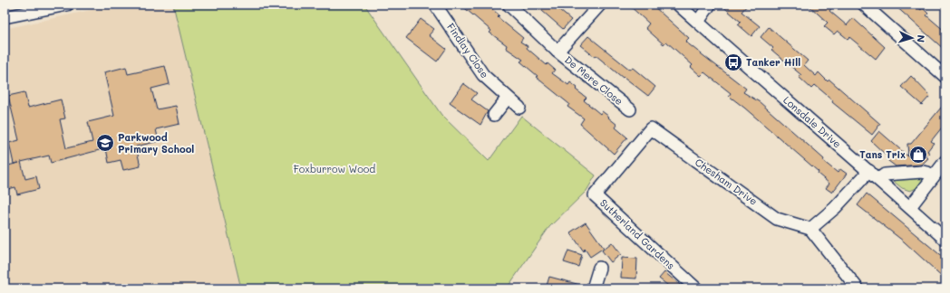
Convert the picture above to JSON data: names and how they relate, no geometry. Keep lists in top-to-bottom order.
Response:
{
  "streets": {
    "street": [
      "Findlay Close",
      "De Mere Close",
      "Lonsdale Drive",
      "Chesham Drive",
      "Sutherland Gardens"
    ]
  },
  "crossings": [
    ["Chesham Drive", "Sutherland Gardens"]
  ],
  "parks": ["Foxburrow Wood"],
  "places": {
    "bus stop": ["Tanker Hill"],
    "school or university": ["Parkwood Primary School"],
    "shop": ["Tans Trix"]
  },
  "north": "right"
}
